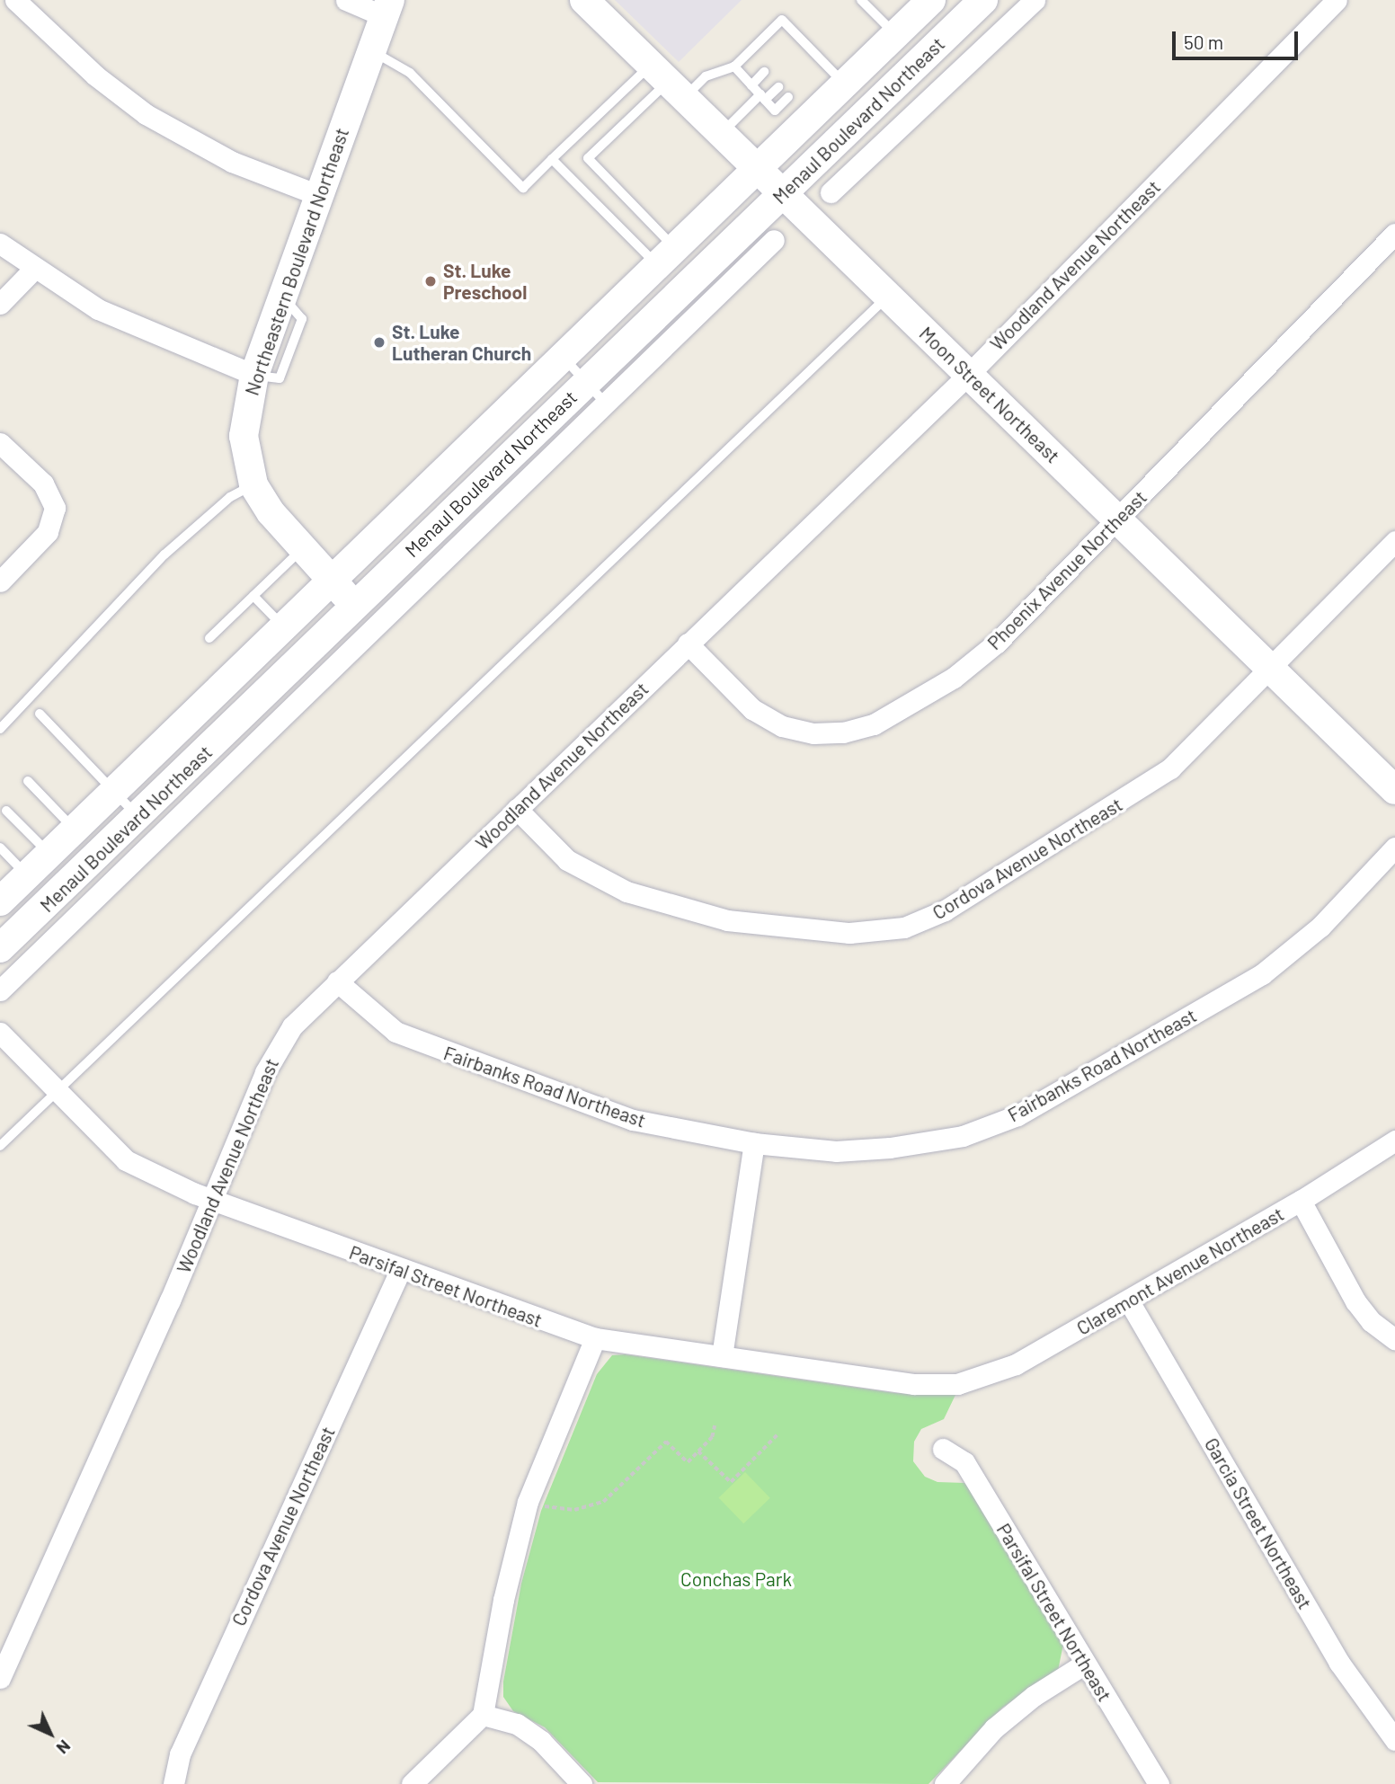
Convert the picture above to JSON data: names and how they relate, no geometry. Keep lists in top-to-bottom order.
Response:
{
  "streets": {
    "main road": ["Menaul Boulevard Northeast", "Northeastern Boulevard Northeast", "Moon Street Northeast"],
    "street": [
      "Woodland Avenue Northeast",
      "Phoenix Avenue Northeast",
      "Cordova Avenue Northeast",
      "Fairbanks Road Northeast",
      "Claremont Avenue Northeast",
      "Parsifal Street Northeast",
      "Garcia Street Northeast"
    ]
  },
  "crossings": [
    ["Menaul Boulevard Northeast", "Northeastern Boulevard Northeast"],
    ["Menaul Boulevard Northeast", "Moon Street Northeast"],
    ["Woodland Avenue Northeast", "Moon Street Northeast"],
    ["Woodland Avenue Northeast", "Phoenix Avenue Northeast"],
    ["Woodland Avenue Northeast", "Cordova Avenue Northeast"],
    ["Woodland Avenue Northeast", "Fairbanks Road Northeast"],
    ["Woodland Avenue Northeast", "Parsifal Street Northeast"],
    ["Moon Street Northeast", "Phoenix Avenue Northeast"],
    ["Moon Street Northeast", "Cordova Avenue Northeast"],
    ["Cordova Avenue Northeast", "Parsifal Street Northeast"],
    ["Claremont Avenue Northeast", "Parsifal Street Northeast"],
    ["Claremont Avenue Northeast", "Garcia Street Northeast"]
  ],
  "parks": ["Conchas Park"],
  "places": ["St. Luke Preschool", "St. Luke Lutheran Church"],
  "scale_bar": "50 m",
  "north": "bottom right"
}
